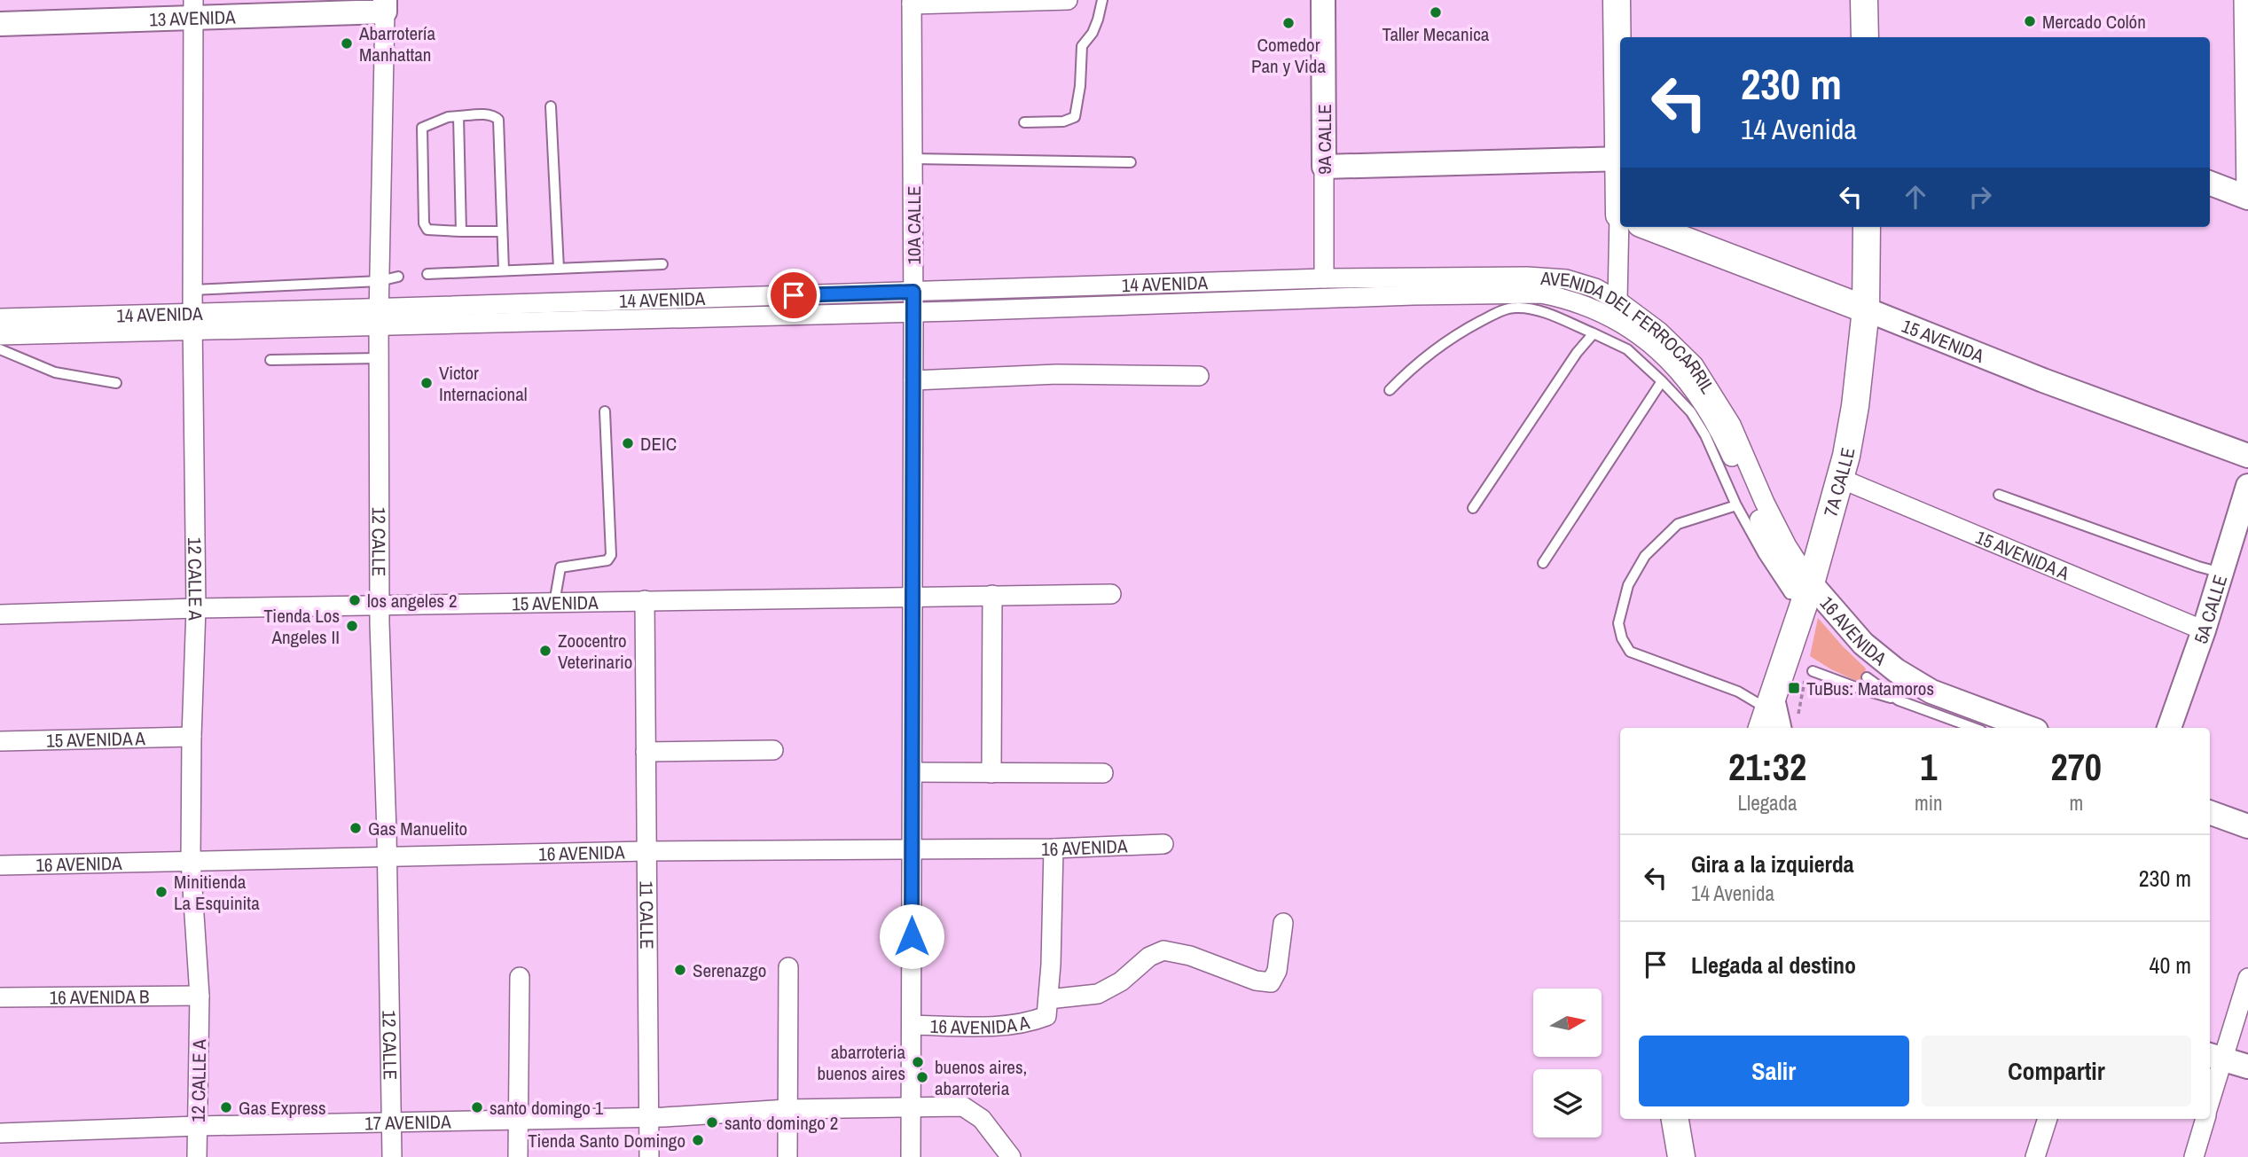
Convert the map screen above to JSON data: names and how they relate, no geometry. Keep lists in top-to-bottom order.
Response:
{
  "streets": {
    "main road": ["15 AVENIDA", "7A CALLE"],
    "street": [
      "13 AVENIDA",
      "9A CALLE",
      "10A CALLE",
      "14 AVENIDA",
      "AVENIDA DEL FERROCARRIL",
      "12 CALLE",
      "15 AVENIDA A",
      "12 CALLE A",
      "5A CALLE",
      "16 AVENIDA",
      "11 CALLE",
      "16 AVENIDA B",
      "16 AVENIDA A",
      "17 AVENIDA"
    ]
  },
  "crossings": [
    ["13 AVENIDA", "12 CALLE"],
    ["13 AVENIDA", "12 CALLE A"],
    ["9A CALLE", "14 AVENIDA"],
    ["9A CALLE", "AVENIDA DEL FERROCARRIL"],
    ["10A CALLE", "14 AVENIDA"],
    ["10A CALLE", "15 AVENIDA"],
    ["10A CALLE", "16 AVENIDA"],
    ["10A CALLE", "16 AVENIDA A"],
    ["10A CALLE", "17 AVENIDA"],
    ["14 AVENIDA", "AVENIDA DEL FERROCARRIL"],
    ["14 AVENIDA", "7A CALLE"],
    ["14 AVENIDA", "12 CALLE"],
    ["14 AVENIDA", "12 CALLE A"],
    ["14 AVENIDA", "16 AVENIDA"],
    ["AVENIDA DEL FERROCARRIL", "7A CALLE"],
    ["AVENIDA DEL FERROCARRIL", "16 AVENIDA"],
    ["15 AVENIDA", "7A CALLE"],
    ["15 AVENIDA", "12 CALLE"],
    ["15 AVENIDA", "12 CALLE A"],
    ["15 AVENIDA", "11 CALLE"],
    ["7A CALLE", "15 AVENIDA A"],
    ["7A CALLE", "16 AVENIDA"],
    ["12 CALLE", "16 AVENIDA"],
    ["12 CALLE", "17 AVENIDA"],
    ["15 AVENIDA A", "12 CALLE A"],
    ["15 AVENIDA A", "5A CALLE"],
    ["12 CALLE A", "16 AVENIDA"],
    ["12 CALLE A", "16 AVENIDA B"],
    ["12 CALLE A", "17 AVENIDA"],
    ["16 AVENIDA", "11 CALLE"],
    ["11 CALLE", "17 AVENIDA"]
  ],
  "places": {
    "other": [
      "Taller Mecanica",
      "Mercado Colón",
      "Comedor Pan y Vida",
      "Abarrotería Manhattan",
      "Victor Internacional",
      "DEIC",
      "los angeles 2",
      "Tienda Los Angeles II",
      "Zoocentro Veterinario",
      "Gas Manuelito",
      "Minitienda La Esquinita",
      "Serenazgo",
      "abarroteria buenos aires",
      "buenos aires, abarroteria",
      "Gas Express",
      "santo domingo 1",
      "santo domingo 2",
      "Tienda Santo Domingo"
    ],
    "transit": ["TuBus: Matamoros"]
  },
  "north": "right",
  "page": {
    "turn": ["230 m", "14 Avenida"],
    "eta": [
      "21:32",
      "Llegada",
      "1",
      "min",
      "270",
      "m"
    ],
    "list": [
      {
        "name": "Gira a la izquierda",
        "note": "14 Avenida",
        "value": "230 m"
      },
      {
        "name": "Llegada al destino",
        "value": "40 m"
      }
    ],
    "buttons": ["Salir", "Compartir"]
  }
}
